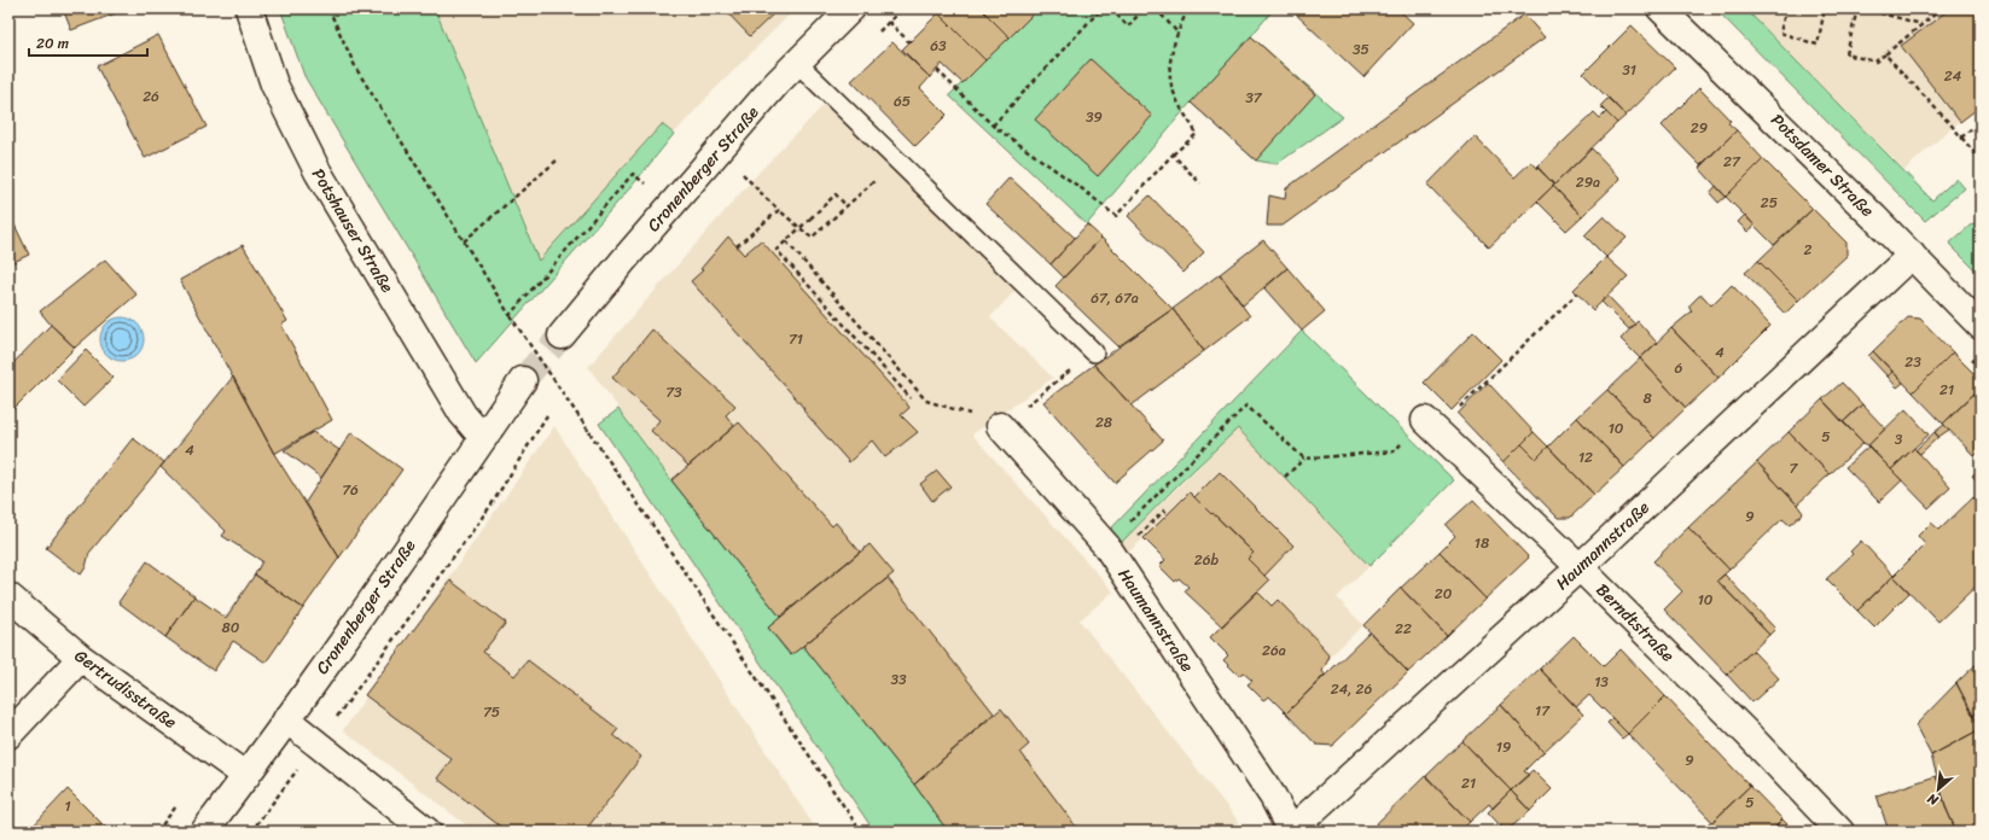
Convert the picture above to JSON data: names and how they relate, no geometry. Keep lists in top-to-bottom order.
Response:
{
  "streets": {
    "street": [
      "Potsdamer Straße",
      "Cronenberger Straße",
      "Potshauser Straße",
      "Haumannstraße",
      "Berndtstraße",
      "Gertrudisstraße"
    ]
  },
  "crossings": [
    ["Potsdamer Straße", "Haumannstraße"],
    ["Cronenberger Straße", "Potshauser Straße"],
    ["Cronenberger Straße", "Gertrudisstraße"],
    ["Haumannstraße", "Berndtstraße"]
  ],
  "house_numbers": [
    "63",
    "35",
    "31",
    "24",
    "26",
    "37",
    "65",
    "39",
    "29",
    "27",
    "29a",
    "25",
    "2",
    "67, 67a",
    "71",
    "4",
    "23",
    "6",
    "21",
    "73",
    "8",
    "28",
    "10",
    "5",
    "3",
    "4",
    "12",
    "7",
    "76",
    "9",
    "18",
    "26b",
    "20",
    "10",
    "80",
    "22",
    "26a",
    "33",
    "13",
    "24, 26",
    "17",
    "75",
    "19",
    "9",
    "21",
    "5",
    "1"
  ],
  "scale_bar": "20 m",
  "north": "bottom left"
}
